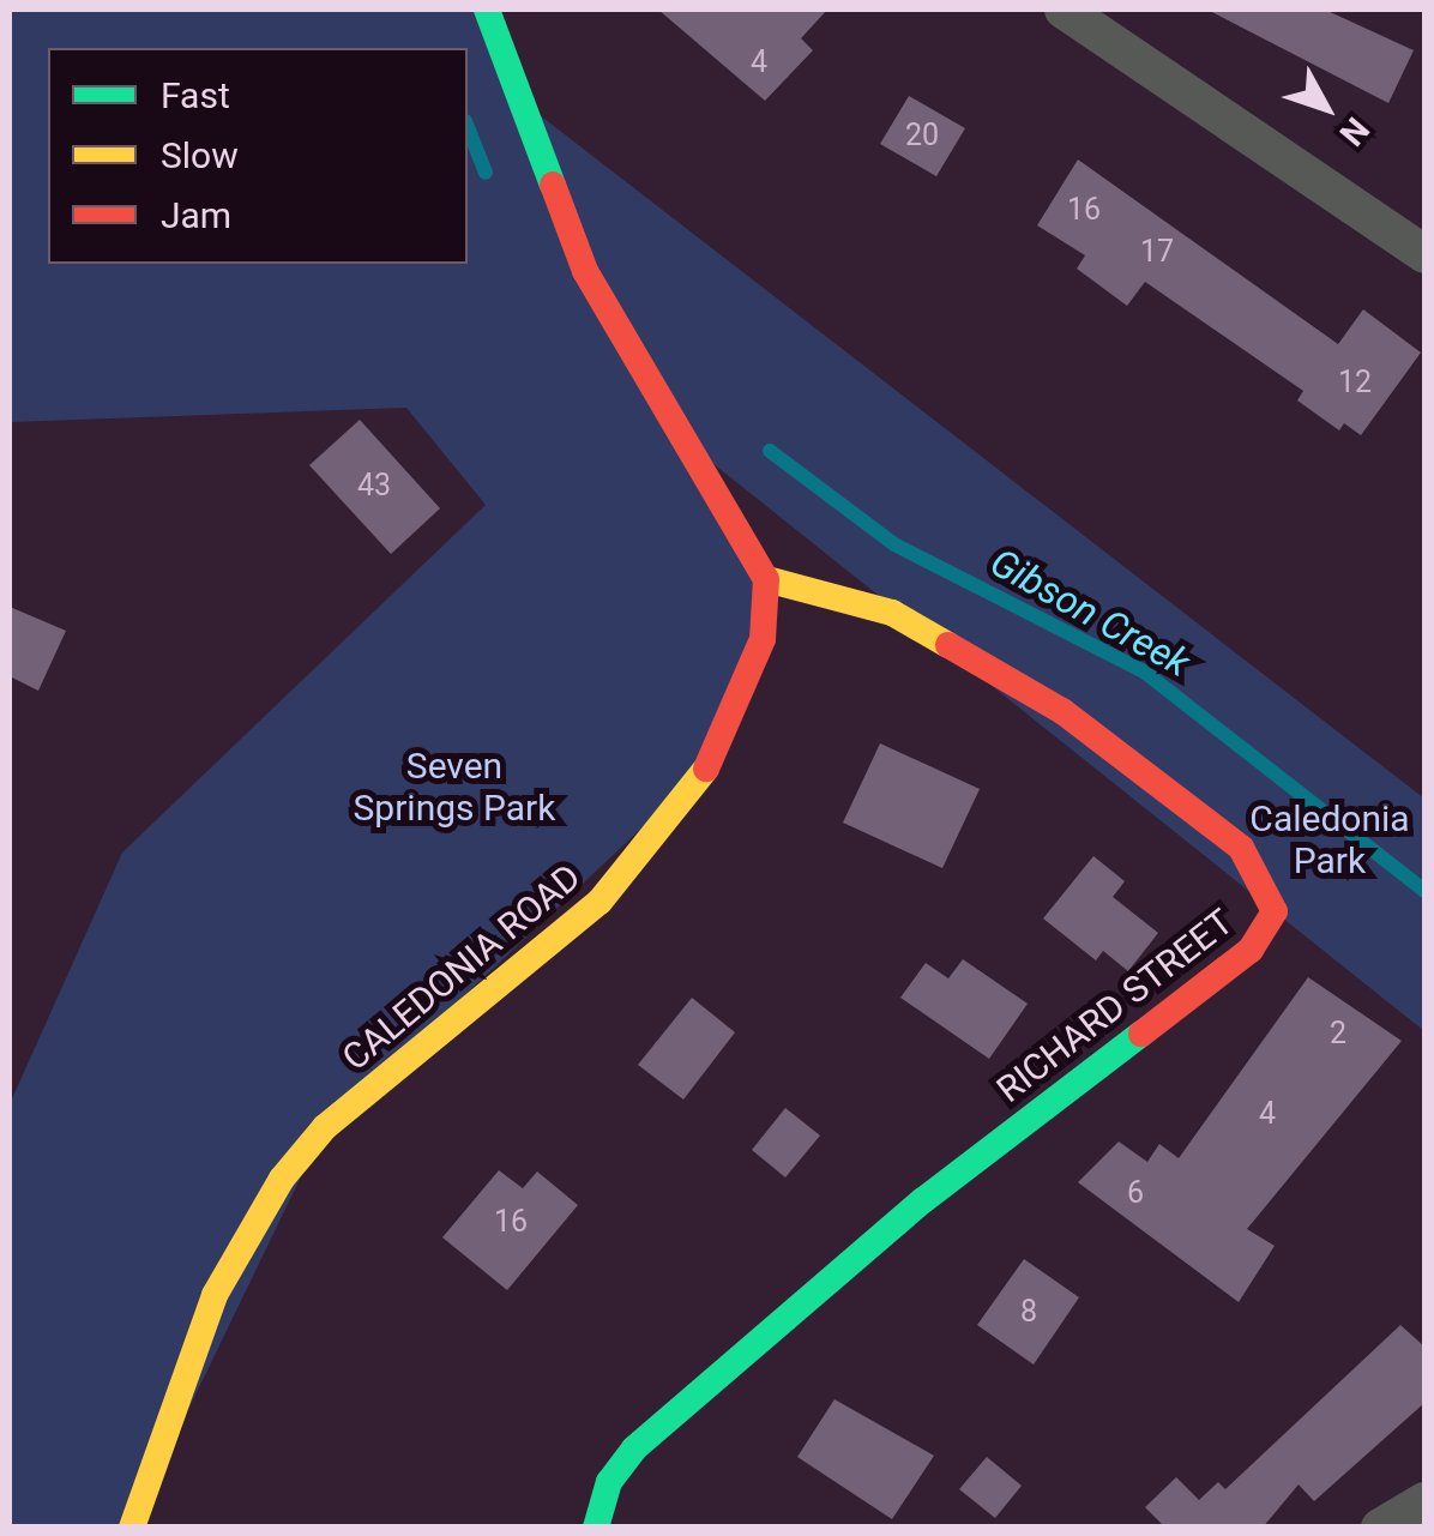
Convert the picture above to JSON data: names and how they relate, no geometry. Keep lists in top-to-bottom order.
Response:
{
  "streets": {
    "street": ["CALEDONIA ROAD", "RICHARD STREET"]
  },
  "crossings": [
    ["CALEDONIA ROAD", "RICHARD STREET"]
  ],
  "water": ["Gibson Creek"],
  "parks": ["Seven Springs Park", "Caledonia Park"],
  "house_numbers": [
    "4",
    "20",
    "16",
    "17",
    "12",
    "43",
    "2",
    "4",
    "6",
    "16",
    "8"
  ],
  "legend": ["Fast", "Slow", "Jam"],
  "north": "bottom right"
}
